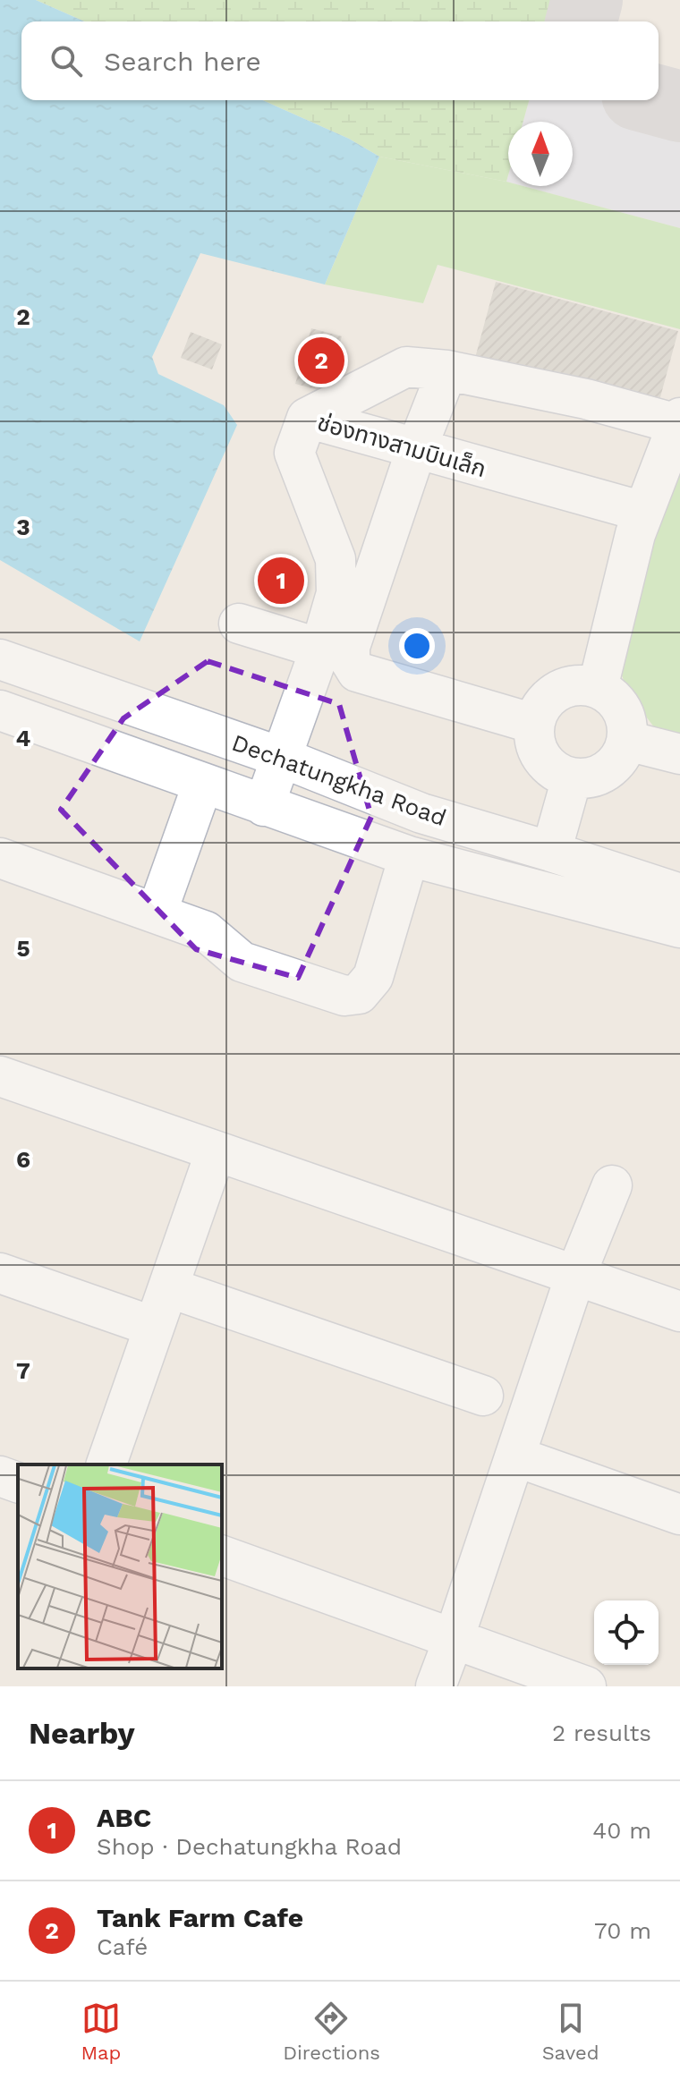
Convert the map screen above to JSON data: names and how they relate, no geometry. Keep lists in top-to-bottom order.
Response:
{
  "streets": {
    "street": ["ช่องทางสามบินเล็ก", "Dechatungkha Road"]
  },
  "crossings": [
    ["ช่องทางสามบินเล็ก", "Dechatungkha Road"]
  ],
  "north": "top",
  "page": {
    "search": "Search here",
    "pins": ["2", "1"],
    "heading": ["Nearby", "2 results"],
    "list": [
      {
        "mark": "1",
        "name": "ABC",
        "note": "Shop · Dechatungkha Road",
        "value": "40 m"
      },
      {
        "mark": "2",
        "name": "Tank Farm Cafe",
        "note": "Café",
        "value": "70 m"
      }
    ],
    "nav": ["Map", "Directions", "Saved"]
  },
  "grid": {
    "rows": [
      "2",
      "3",
      "4",
      "5",
      "6",
      "7"
    ]
  }
}
